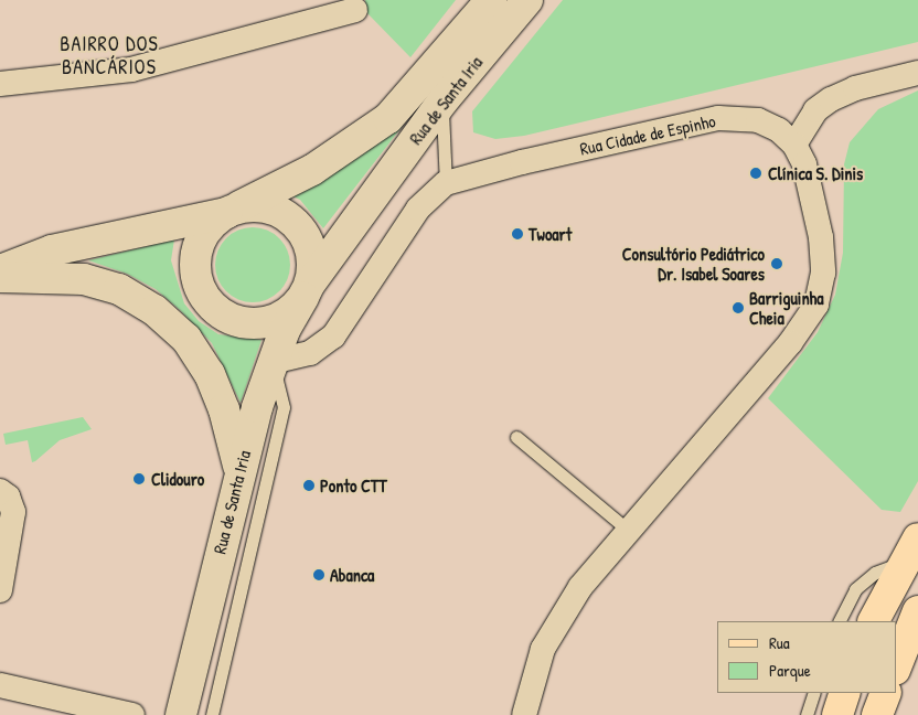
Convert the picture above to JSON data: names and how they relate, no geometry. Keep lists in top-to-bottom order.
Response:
{
  "streets": {
    "main road": ["Rua de Santa Iria"],
    "street": ["Rua Cidade de Espinho"]
  },
  "crossings": [
    ["Rua de Santa Iria", "Rua Cidade de Espinho"]
  ],
  "districts": ["BAIRRO DOS BANCÁRIOS"],
  "places": [
    "Clínica S. Dinis",
    "Twoart",
    "Consultório Pediátrico Dr. Isabel Soares",
    "Barriguinha Cheia",
    "Clidouro",
    "Ponto CTT",
    "Abanca"
  ],
  "legend": ["Rua", "Parque"]
}
